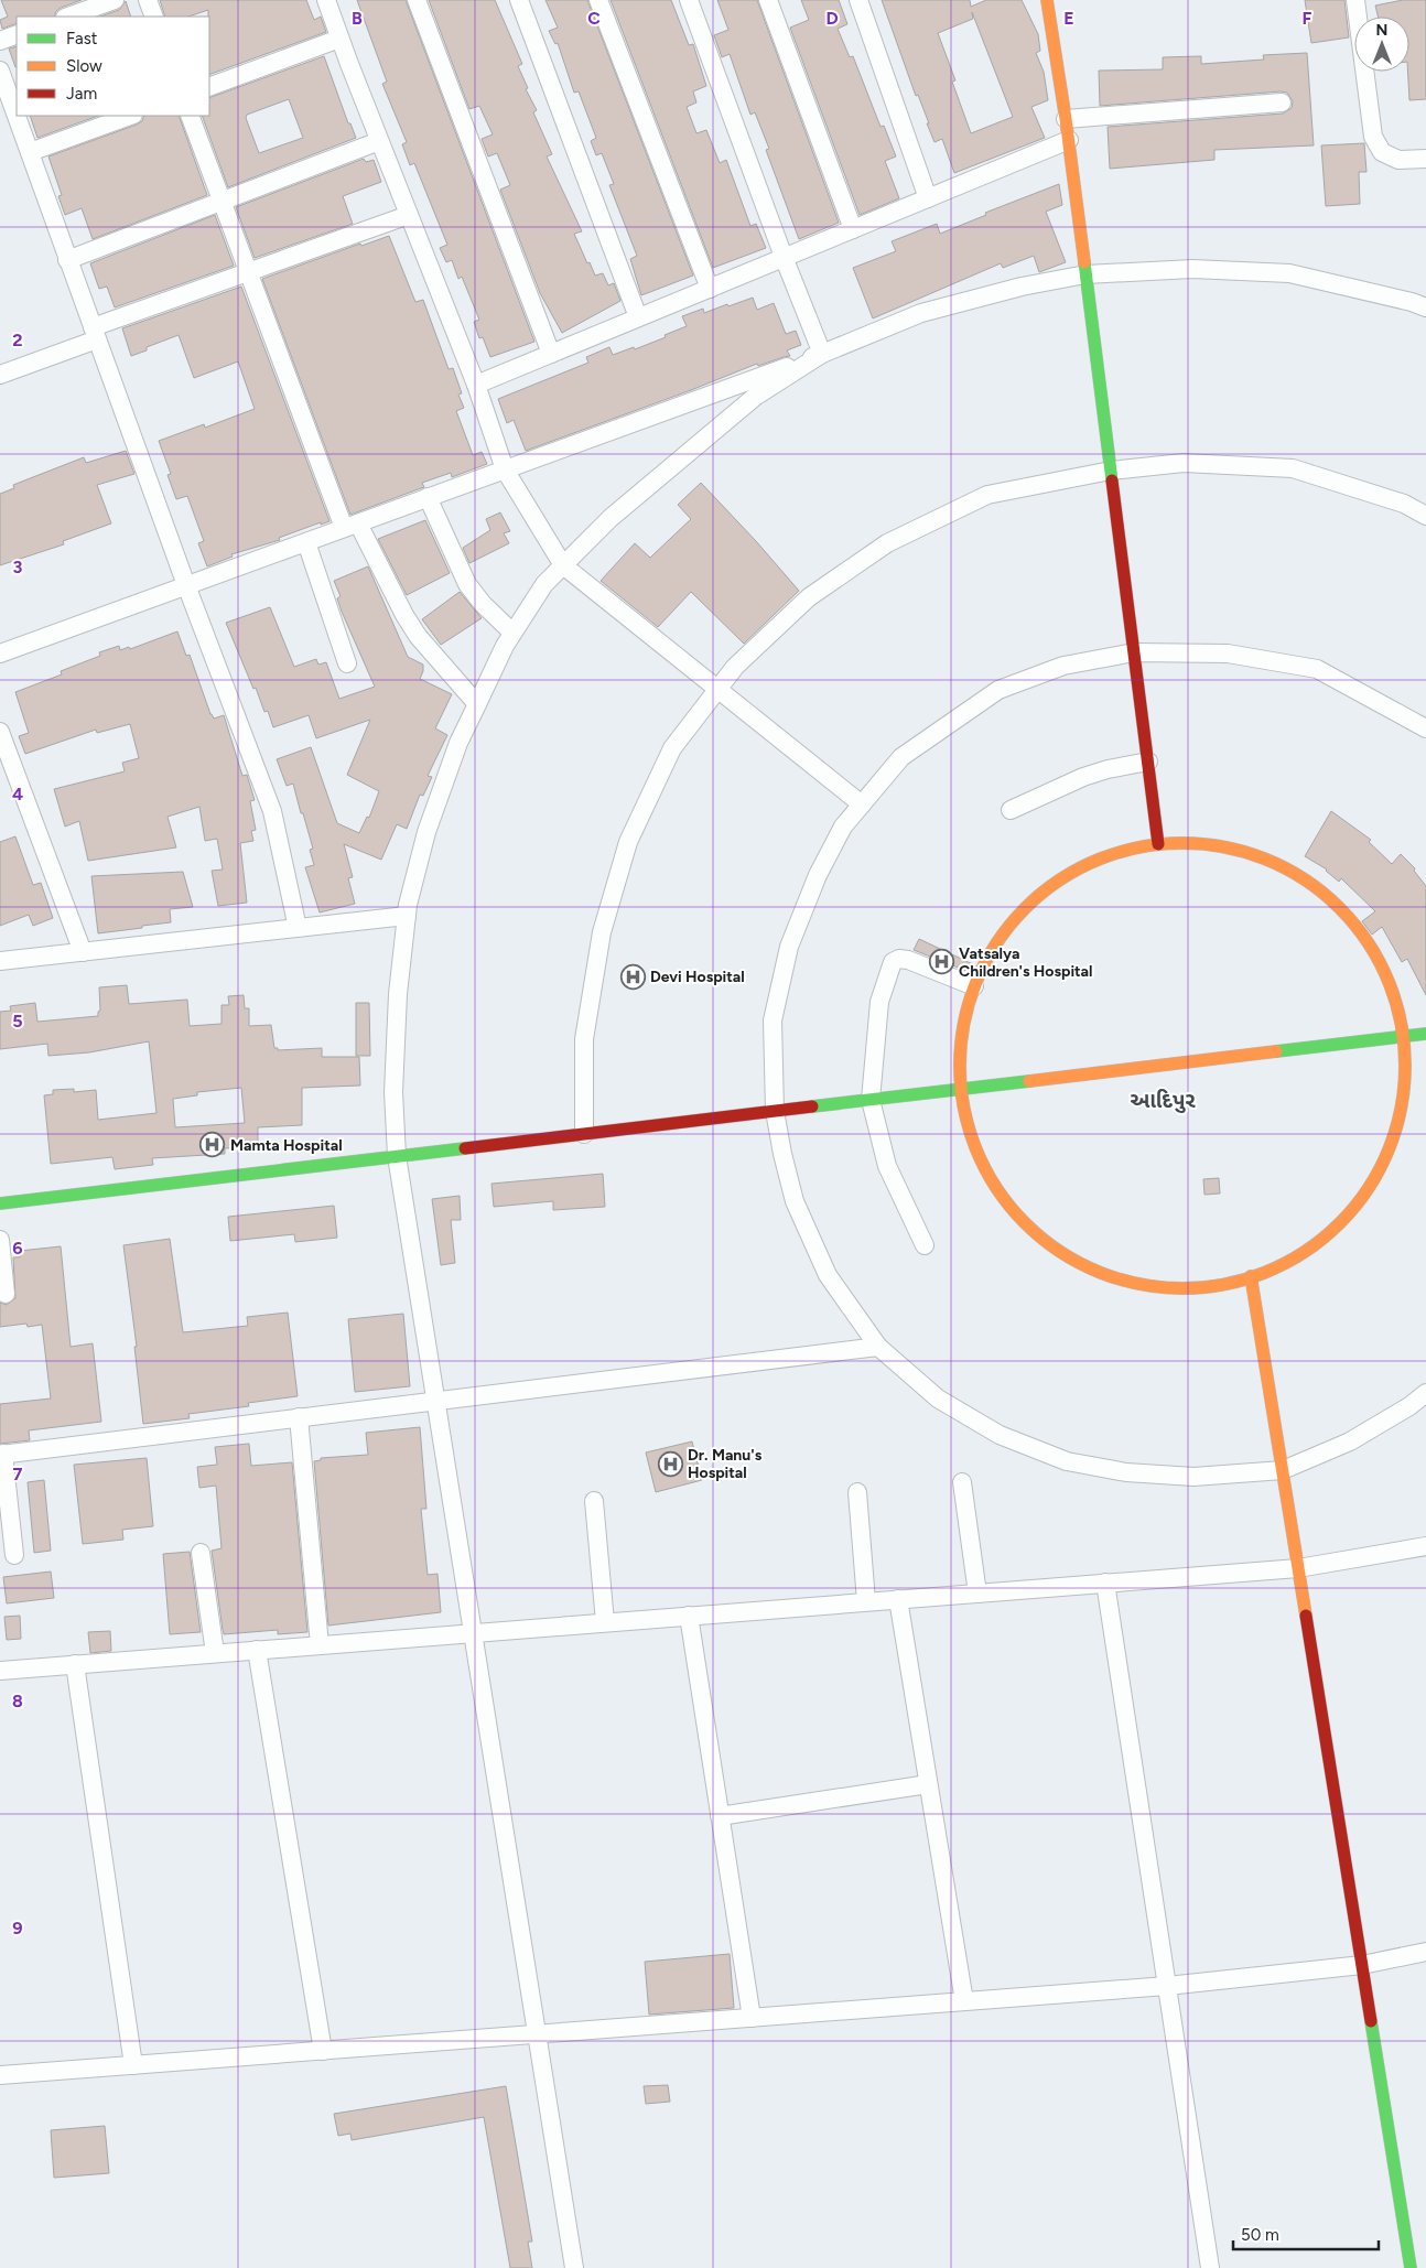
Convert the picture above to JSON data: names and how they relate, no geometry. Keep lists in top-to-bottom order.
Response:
{
  "districts": ["આદિપુર"],
  "places": {
    "hospital": [
      "Vatsalya Children's Hospital",
      "Devi Hospital",
      "Mamta Hospital",
      "Dr. Manu's Hospital"
    ]
  },
  "legend": ["Fast", "Slow", "Jam"],
  "scale_bar": "50 m",
  "north": "top",
  "grid": {
    "columns": [
      "B",
      "C",
      "D",
      "E",
      "F"
    ],
    "rows": [
      "2",
      "3",
      "4",
      "5",
      "6",
      "7",
      "8",
      "9"
    ]
  }
}
